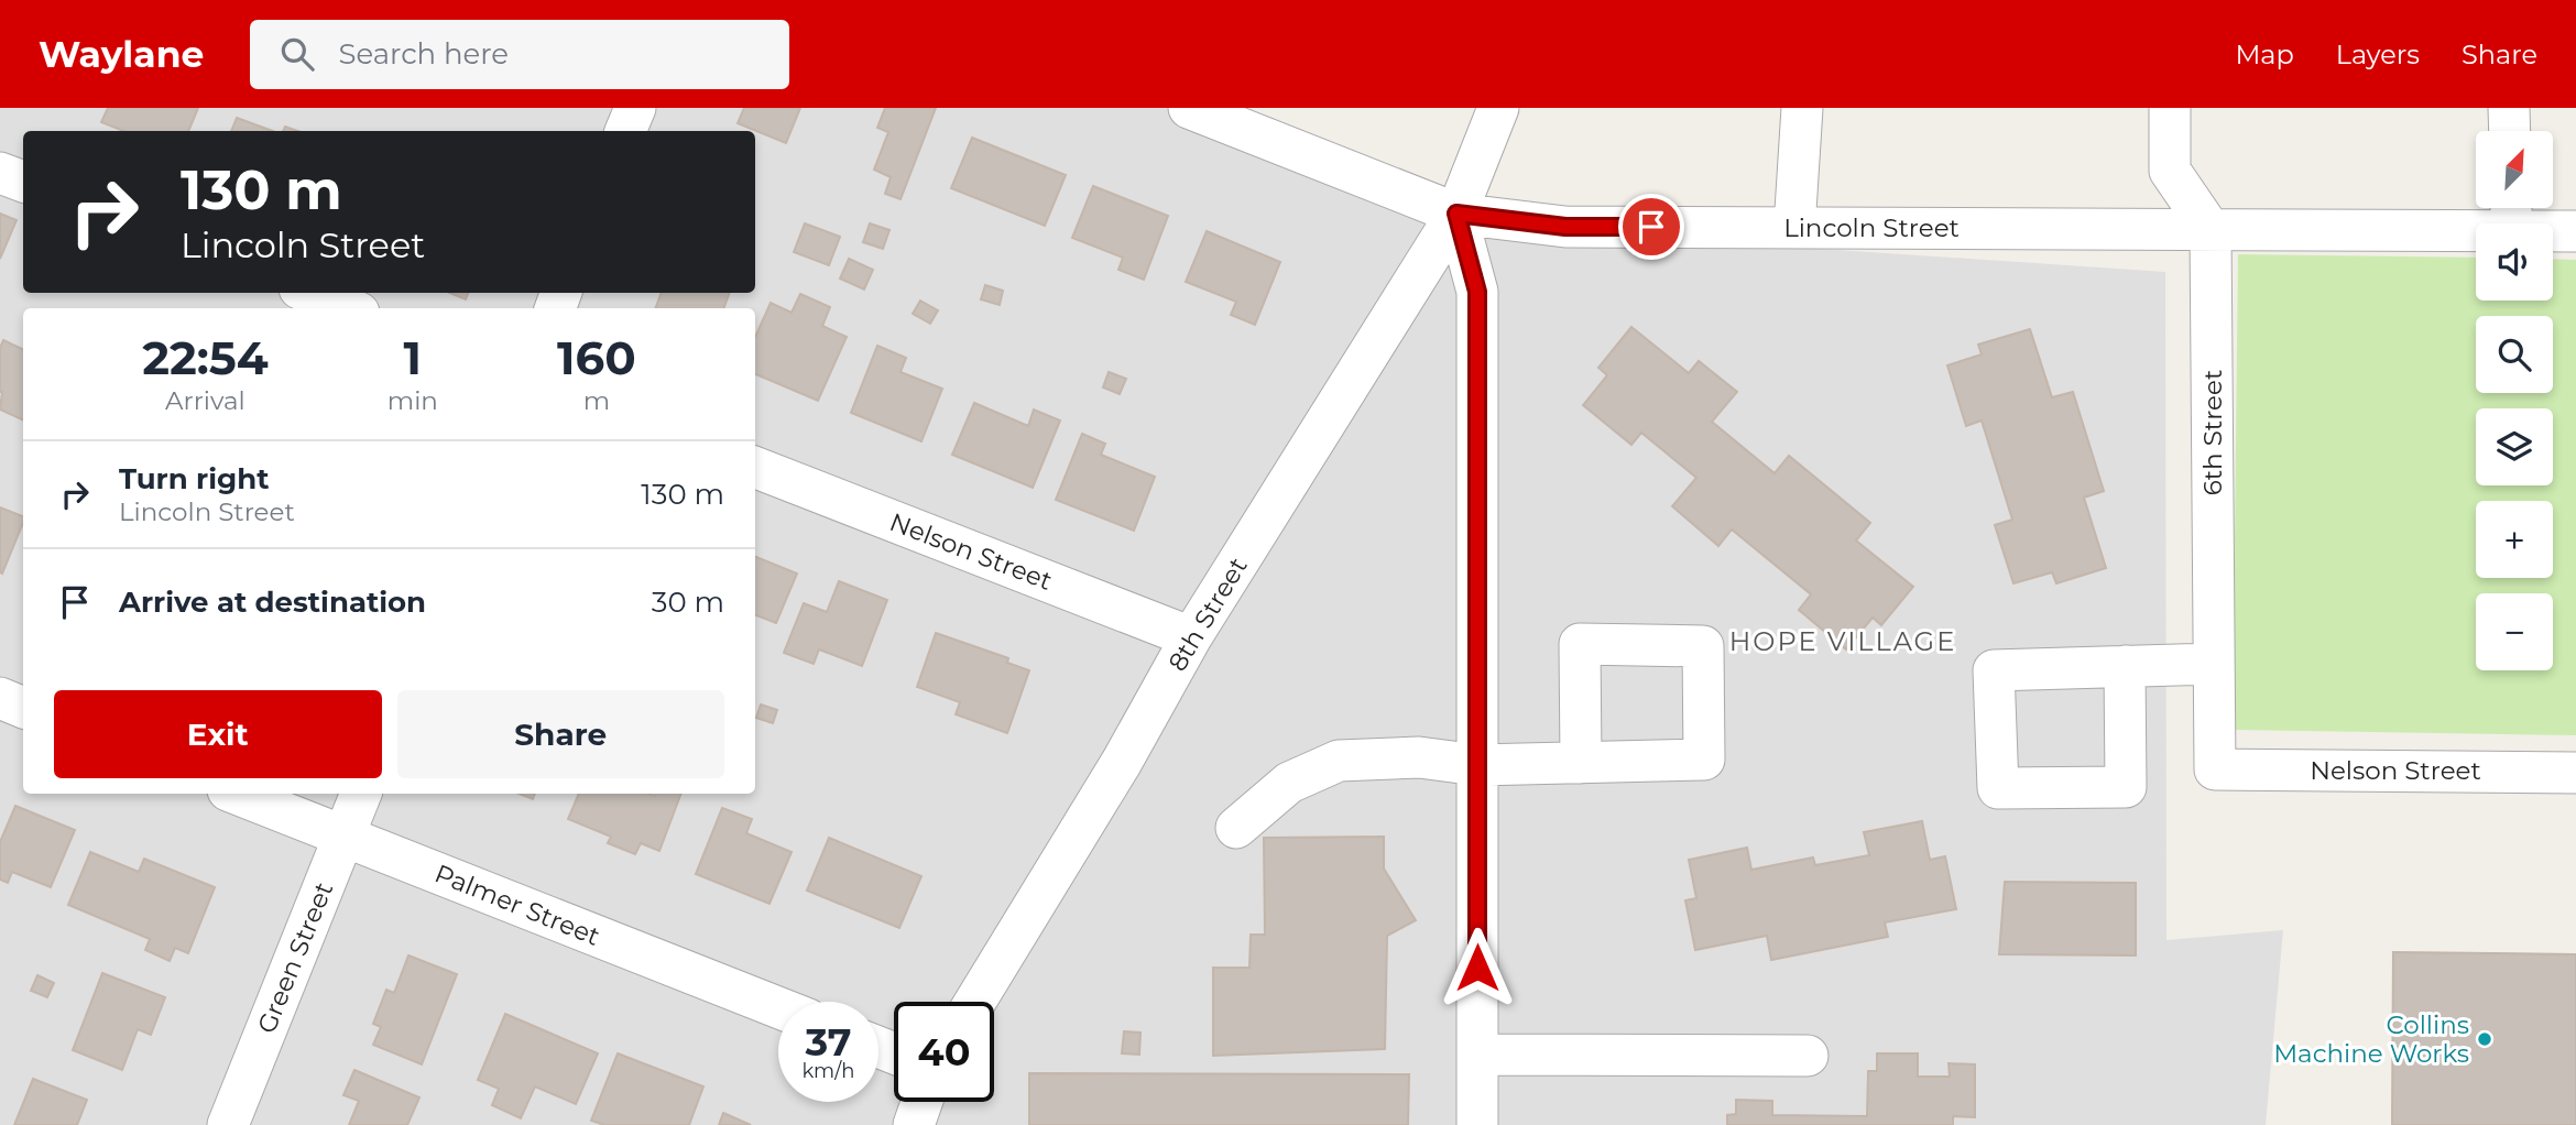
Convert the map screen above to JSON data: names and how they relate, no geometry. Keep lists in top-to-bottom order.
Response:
{
  "streets": {
    "street": [
      "Lincoln Street",
      "6th Street",
      "Nelson Street",
      "8th Street",
      "Palmer Street",
      "Green Street"
    ]
  },
  "crossings": [
    ["Lincoln Street", "6th Street"],
    ["Lincoln Street", "8th Street"],
    ["6th Street", "Nelson Street"],
    ["Nelson Street", "8th Street"],
    ["Palmer Street", "Green Street"]
  ],
  "districts": ["HOPE VILLAGE"],
  "places": ["Collins Machine Works"],
  "north": "top right",
  "page": {
    "header": "Waylane",
    "search": "Search here",
    "nav": ["Map", "Layers", "Share"],
    "map_buttons": ["+", "−"],
    "turn": ["130 m", "Lincoln Street"],
    "eta": [
      "22:54",
      "Arrival",
      "1",
      "min",
      "160",
      "m"
    ],
    "list": [
      {
        "name": "Turn right",
        "note": "Lincoln Street",
        "value": "130 m"
      },
      {
        "name": "Arrive at destination",
        "value": "30 m"
      }
    ],
    "buttons": ["Exit", "Share"],
    "speed": "37 km/h",
    "limit": "40"
  }
}
